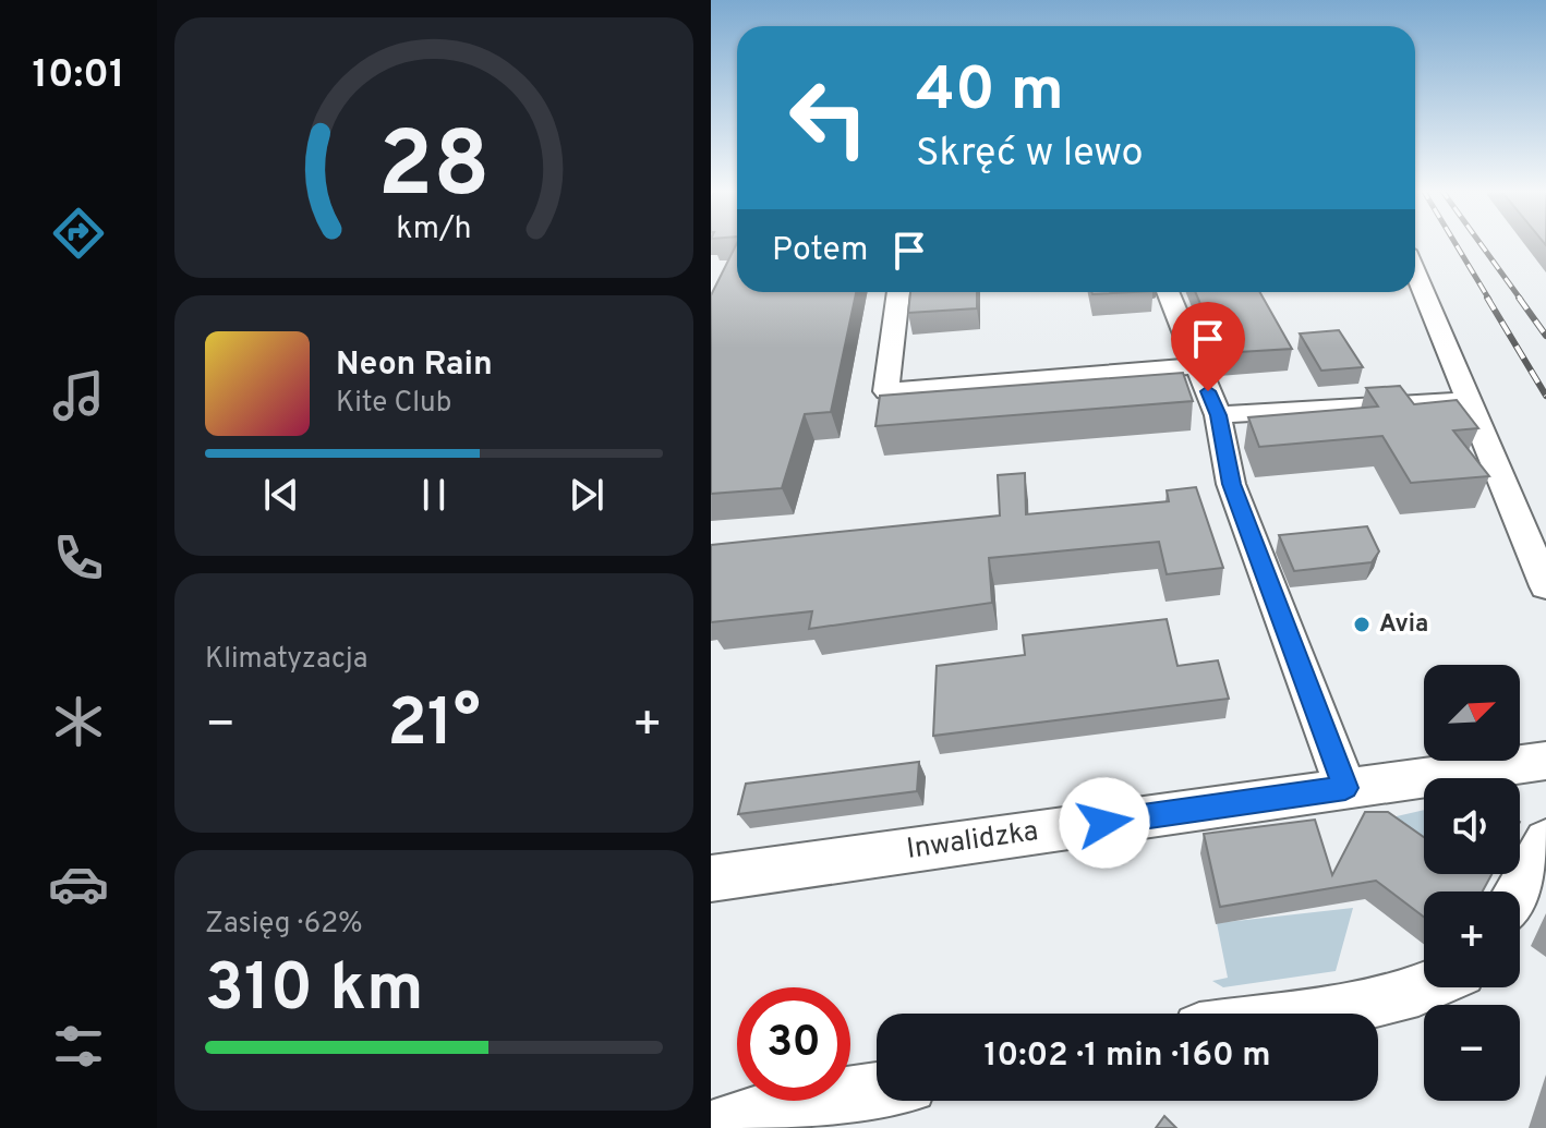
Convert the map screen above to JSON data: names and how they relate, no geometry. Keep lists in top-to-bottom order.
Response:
{
  "streets": {
    "street": ["Inwalidzka"]
  },
  "places": ["Avia"],
  "north": "top right",
  "page": {
    "tabs": "10:01",
    "turn": ["40 m", "Skręć w lewo"],
    "then": "Potem",
    "song": ["Neon Rain", "Kite Club"],
    "tile": [
      "Klimatyzacja",
      ["Zasięg · 62%", "310 km"]
    ],
    "map_buttons": ["+", "−"],
    "heat": ["−", "21°", "+"],
    "limit": "30",
    "trip": "10:02 · 1 min · 160 m",
    "gauge": ["28", "km/h"]
  }
}
